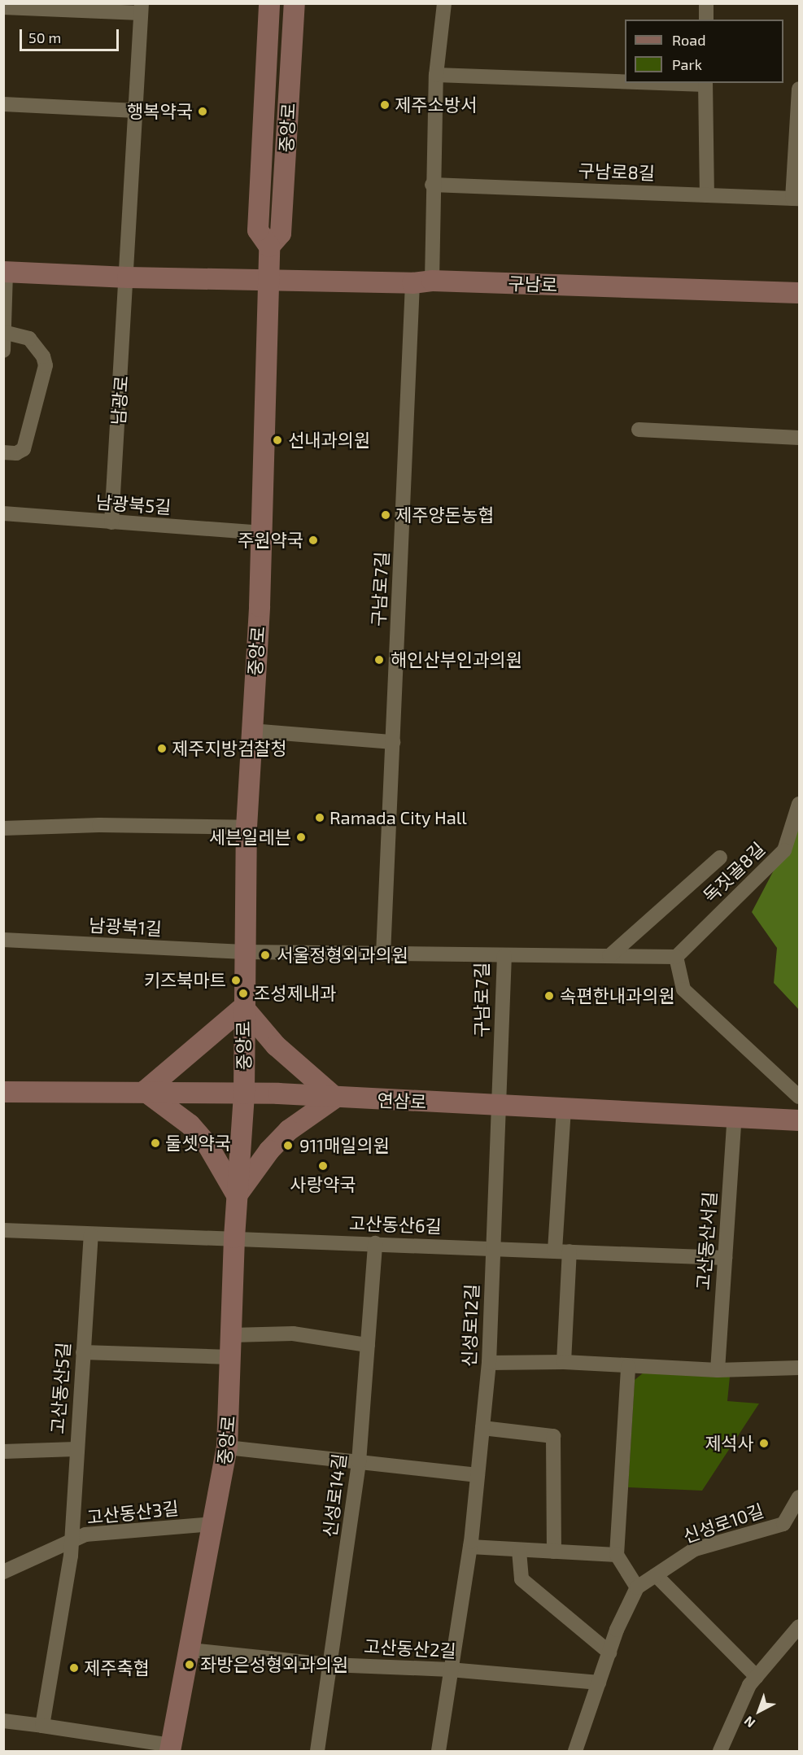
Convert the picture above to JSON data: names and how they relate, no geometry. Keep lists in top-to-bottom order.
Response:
{
  "streets": {
    "main road": ["중앙로", "구남로", "연삼로"],
    "street": [
      "구남로8길",
      "남광로",
      "남광북5길",
      "구남로7길",
      "독짓골8길",
      "남광북1길",
      "고산동산6길",
      "고산동산서길",
      "신성로12길",
      "고산동산5길",
      "신성로14길",
      "고산동산3길",
      "신성로10길",
      "고산동산2길"
    ]
  },
  "crossings": [
    ["중앙로", "구남로"],
    ["중앙로", "남광북5길"],
    ["중앙로", "구남로7길"],
    ["중앙로", "남광북1길"],
    ["중앙로", "연삼로"],
    ["중앙로", "고산동산6길"],
    ["중앙로", "고산동산3길"],
    ["중앙로", "고산동산2길"],
    ["구남로", "구남로7길"],
    ["남광로", "남광북5길"],
    ["구남로7길", "남광북1길"],
    ["구남로7길", "연삼로"],
    ["구남로7길", "신성로12길"],
    ["연삼로", "고산동산서길"],
    ["연삼로", "신성로12길"],
    ["고산동산6길", "고산동산서길"],
    ["고산동산6길", "신성로12길"],
    ["고산동산6길", "신성로14길"],
    ["신성로12길", "고산동산2길"],
    ["고산동산5길", "고산동산3길"],
    ["신성로14길", "고산동산2길"]
  ],
  "places": [
    "제주소방서",
    "행복약국",
    "선내과의원",
    "제주양돈농협",
    "주원약국",
    "해인산부인과의원",
    "제주지방검찰청",
    "Ramada City Hall",
    "세븐일레븐",
    "서울정형외과의원",
    "키즈북마트",
    "조성제내과",
    "속편한내과의원",
    "둘셋약국",
    "911매일의원",
    "사랑약국",
    "제석사",
    "좌방은성형외과의원",
    "제주축협"
  ],
  "legend": ["Road", "Park"],
  "scale_bar": "50 m",
  "north": "bottom left"
}
